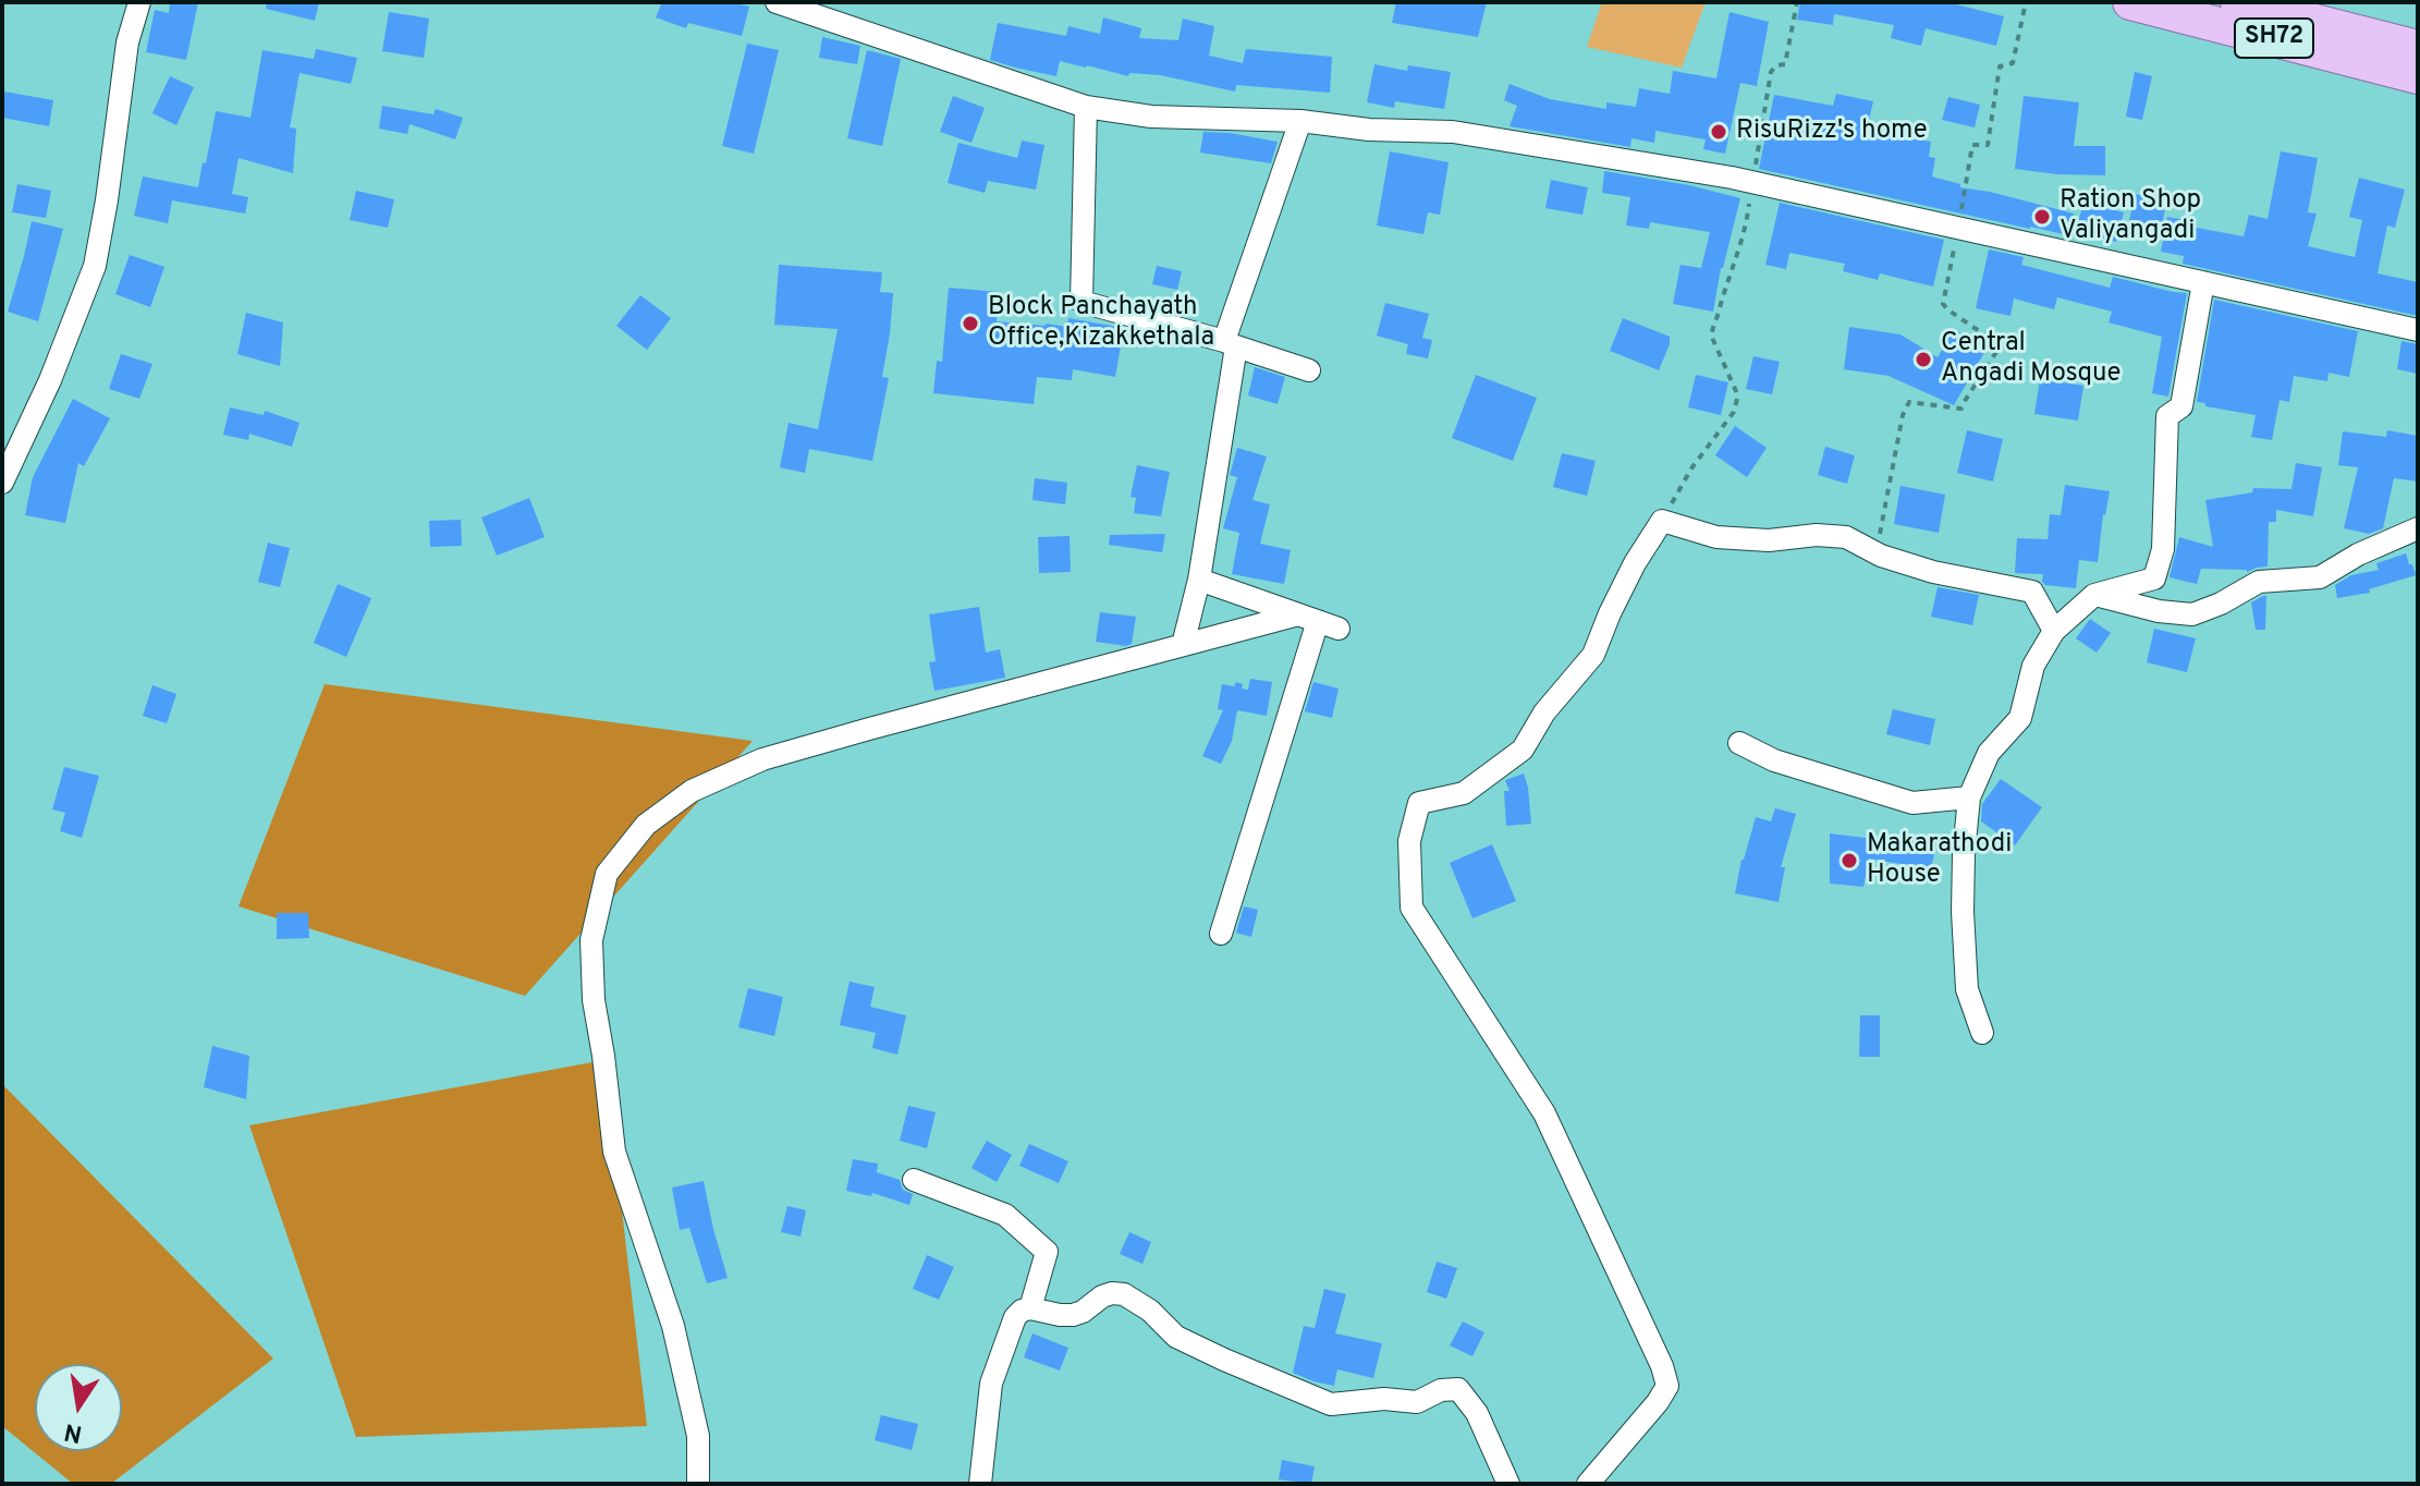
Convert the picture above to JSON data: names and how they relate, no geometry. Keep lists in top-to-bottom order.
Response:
{
  "streets": {
    "main road": ["SH72"]
  },
  "places": [
    "RisuRizz's home",
    "Ration Shop Valiyangadi",
    "Block Panchayath Office,Kizakkethala",
    "Central Angadi Mosque",
    "Makarathodi House"
  ],
  "north": "bottom"
}
